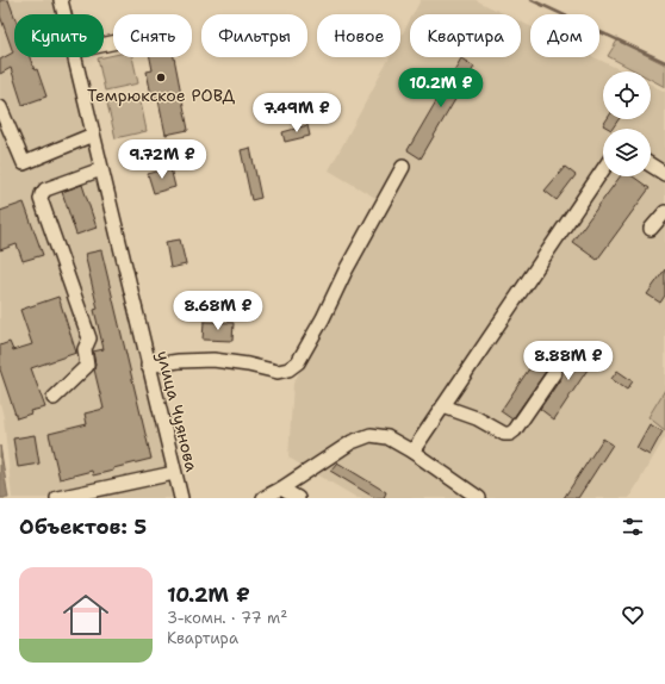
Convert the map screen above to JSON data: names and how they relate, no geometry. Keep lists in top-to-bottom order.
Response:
{
  "streets": {
    "street": ["улица Чуянова"]
  },
  "places": ["Темрюкское РОВД"],
  "page": {
    "chip": [
      "Купить",
      "Снять",
      "Фильтры",
      "Новое",
      "Квартира",
      "Дом"
    ],
    "price": [
      "10.2M ₽",
      "7.49M ₽",
      "9.72M ₽",
      "8.68M ₽",
      "8.88M ₽"
    ],
    "heading": "Объектов: 5",
    "list": [
      {
        "name": "10.2M ₽",
        "note": "3-комн. · 77 m² · Квартира"
      }
    ]
  }
}
